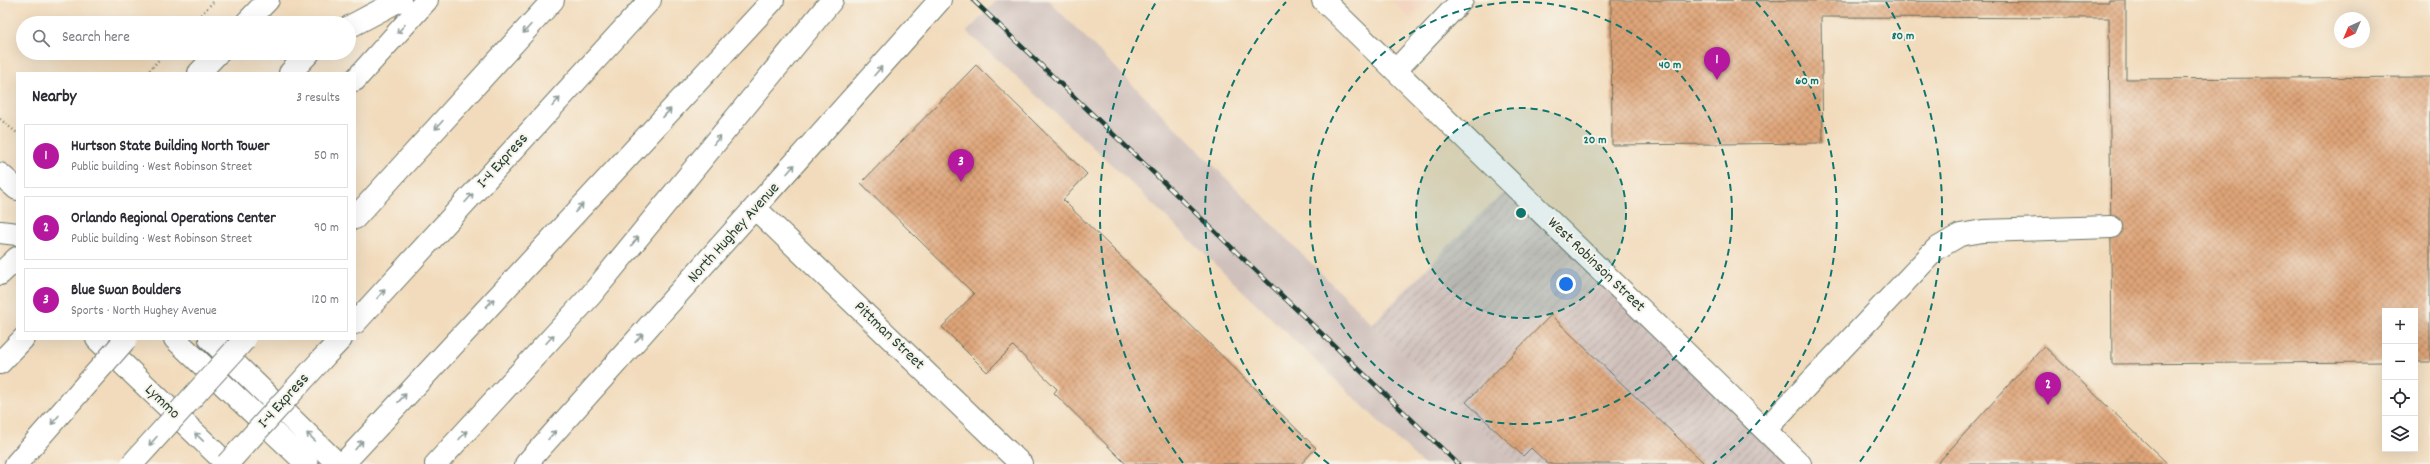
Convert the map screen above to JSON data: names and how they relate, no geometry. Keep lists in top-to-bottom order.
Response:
{
  "streets": {
    "main road": [
      "I-4 Express",
      "North Hughey Avenue",
      "West Robinson Street",
      "Pittman Street",
      "Lymmo"
    ]
  },
  "crossings": [
    ["I-4 Express", "Lymmo"],
    ["North Hughey Avenue", "Pittman Street"]
  ],
  "north": "bottom left",
  "page": {
    "search": "Search here",
    "pins": ["1", "3", "2"],
    "heading": ["Nearby", "3 results"],
    "list": [
      {
        "mark": "1",
        "name": "Hurtson State Building North Tower",
        "note": "Public building · West Robinson Street",
        "value": "50 m"
      },
      {
        "mark": "2",
        "name": "Orlando Regional Operations Center",
        "note": "Public building · West Robinson Street",
        "value": "90 m"
      },
      {
        "mark": "3",
        "name": "Blue Swan Boulders",
        "note": "Sports · North Hughey Avenue",
        "value": "120 m"
      }
    ],
    "map_buttons": ["+", "−"]
  },
  "rings": [
    "80 m",
    "40 m",
    "60 m",
    "20 m"
  ]
}
